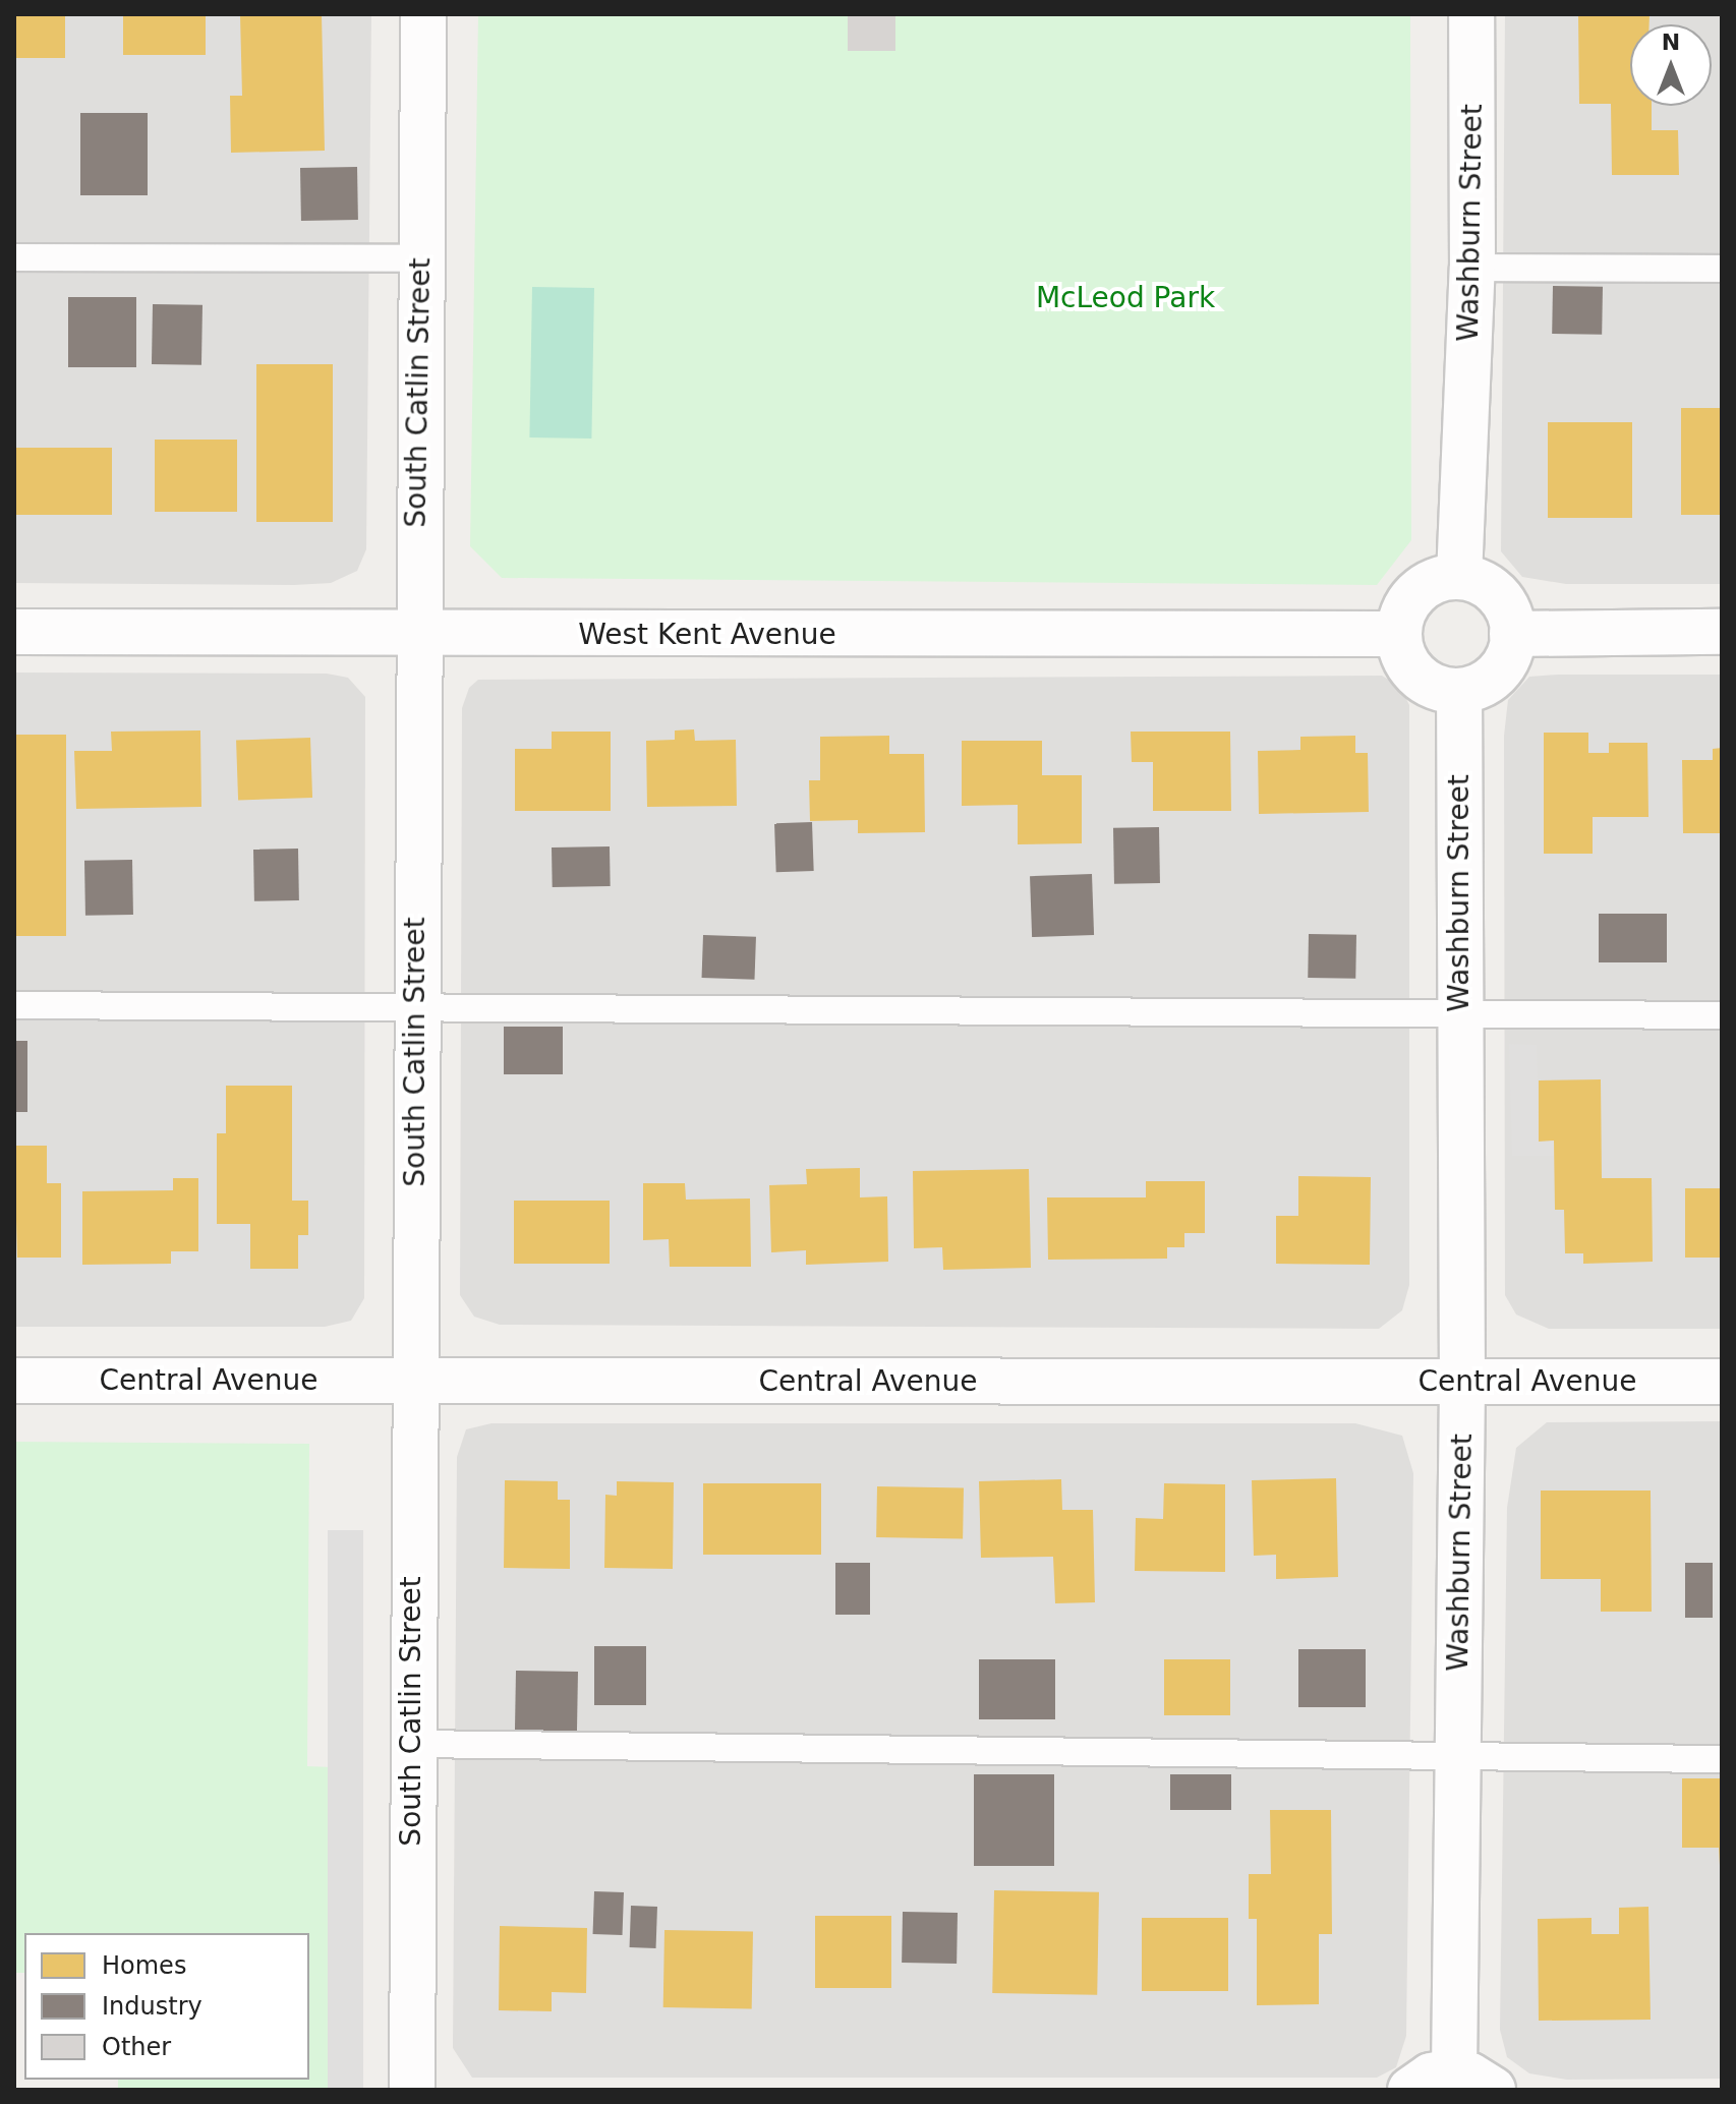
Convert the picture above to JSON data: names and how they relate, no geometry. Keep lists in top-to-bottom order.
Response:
{
  "streets": {
    "street": [
      "Washburn Street",
      "South Catlin Street",
      "West Kent Avenue",
      "Central Avenue"
    ]
  },
  "crossings": [
    ["Washburn Street", "West Kent Avenue"],
    ["Washburn Street", "Central Avenue"],
    ["South Catlin Street", "West Kent Avenue"],
    ["South Catlin Street", "Central Avenue"]
  ],
  "parks": ["McLeod Park"],
  "legend": ["Homes", "Industry", "Other"],
  "north": "top"
}
